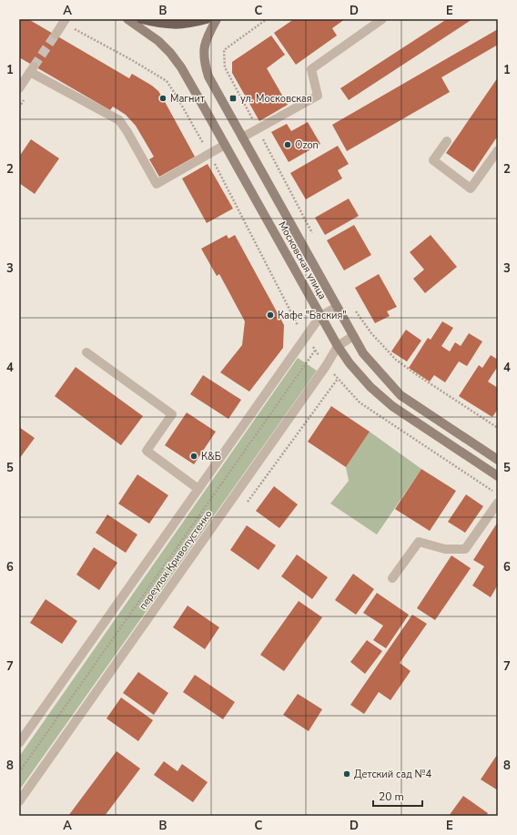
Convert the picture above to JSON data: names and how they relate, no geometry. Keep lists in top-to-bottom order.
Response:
{
  "streets": {
    "main road": ["Московская улица"],
    "street": ["переулок Кривопустенко"]
  },
  "crossings": [
    ["Московская улица", "переулок Кривопустенко"]
  ],
  "places": {
    "other": [
      "Магнит",
      "Ozon",
      "Кафе \"Баския\"",
      "К&Б",
      "Детский сад №4"
    ],
    "transit": ["ул. Московская"]
  },
  "scale_bar": "20 m",
  "grid": {
    "columns": [
      "A",
      "B",
      "C",
      "D",
      "E"
    ],
    "rows": [
      "1",
      "2",
      "3",
      "4",
      "5",
      "6",
      "7",
      "8"
    ]
  }
}
